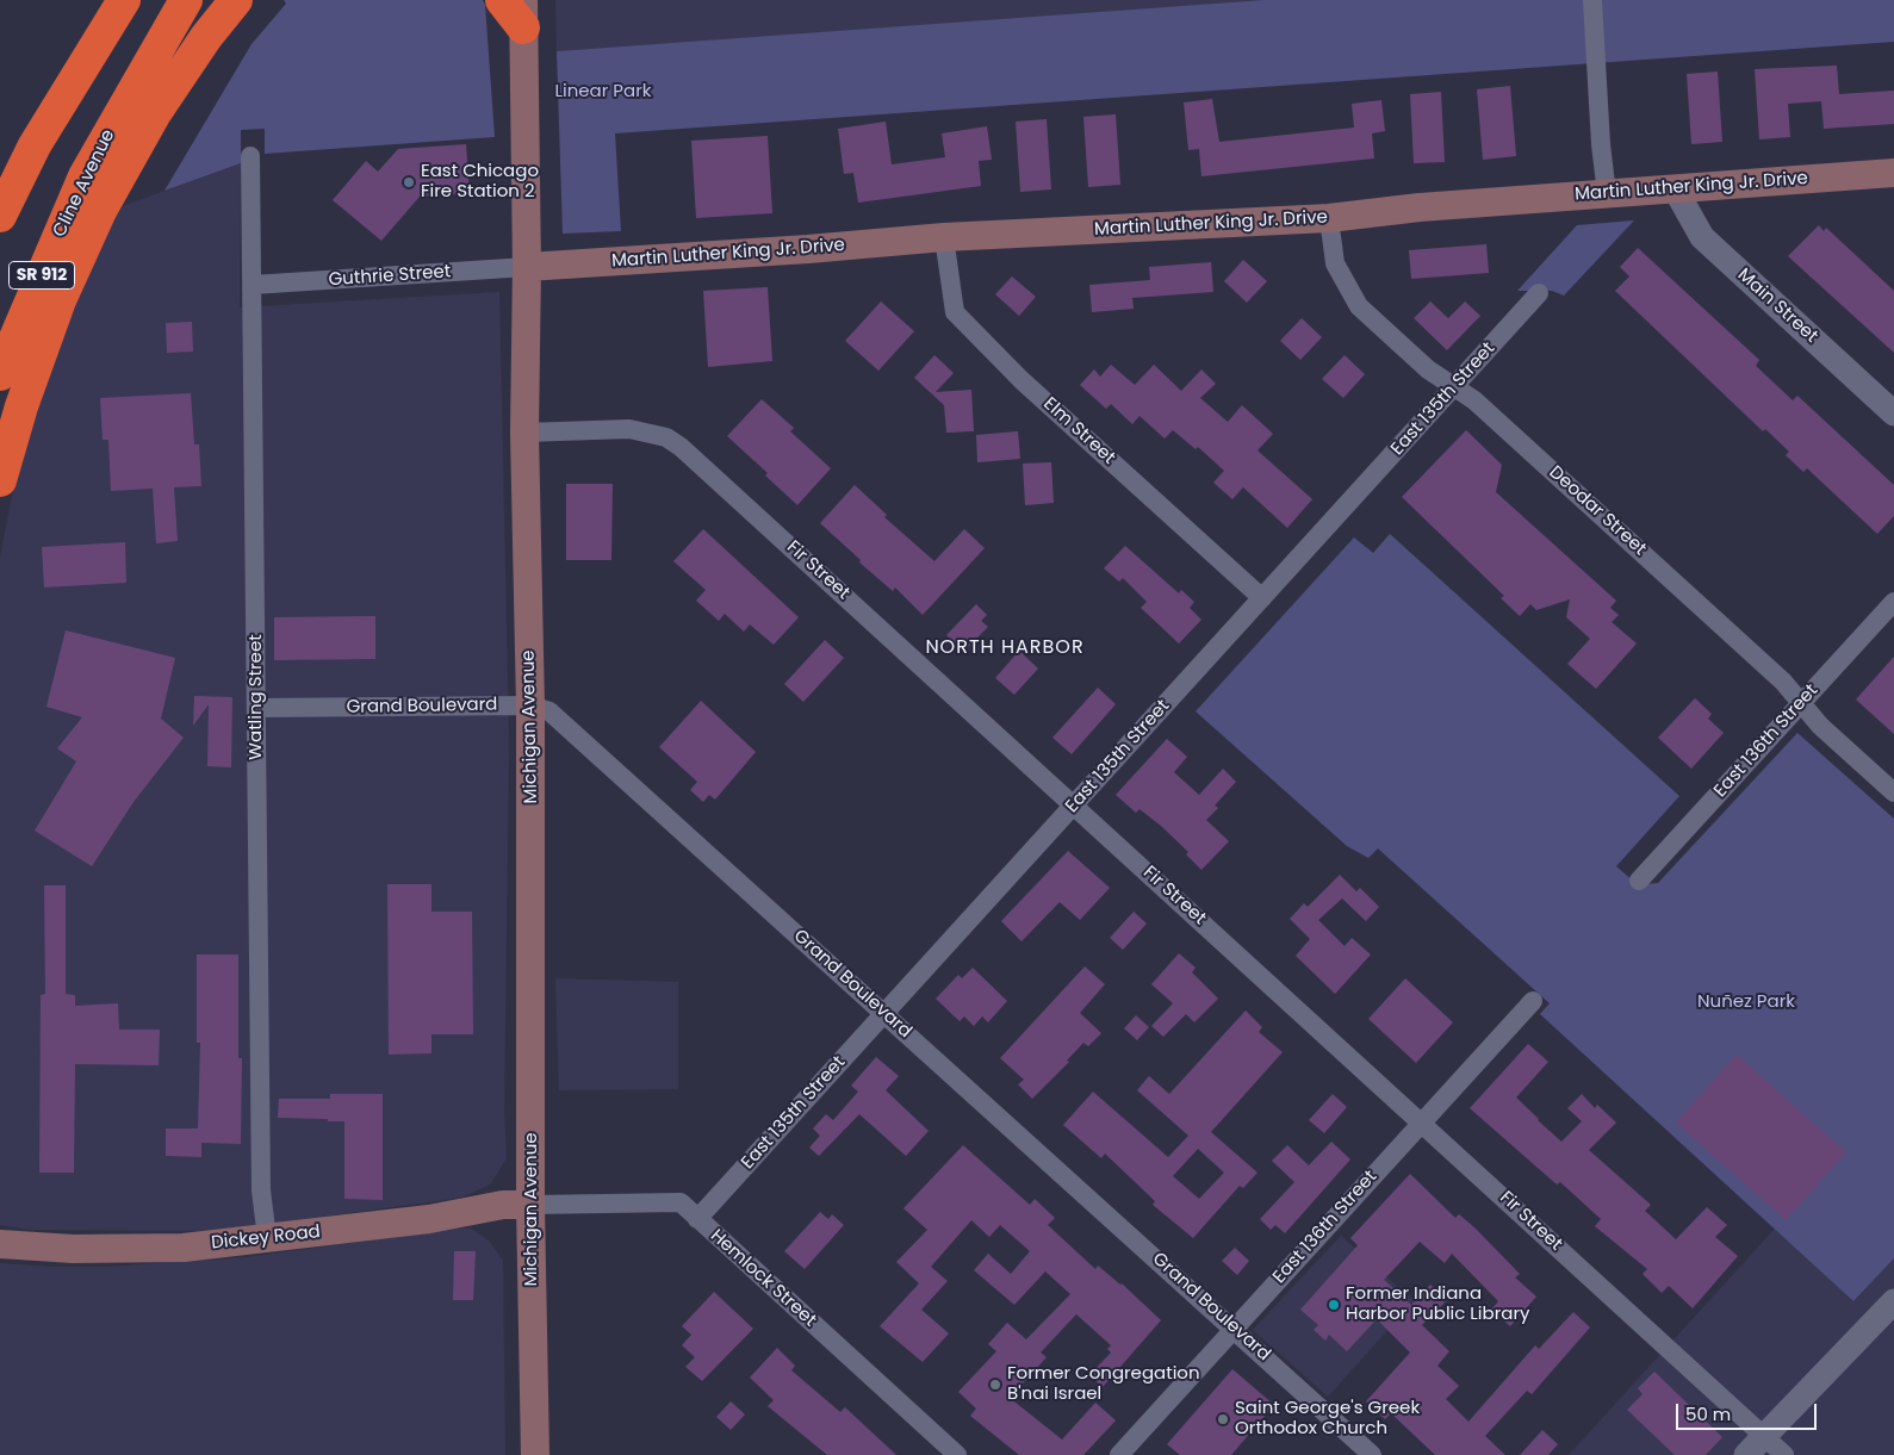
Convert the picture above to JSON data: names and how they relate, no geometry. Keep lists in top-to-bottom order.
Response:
{
  "streets": {
    "highway": ["Cline Avenue", "SR 912"],
    "main road": ["Martin Luther King Jr. Drive", "Michigan Avenue", "Dickey Road"],
    "street": [
      "Guthrie Street",
      "Main Street",
      "East 135th Street",
      "Elm Street",
      "Deodar Street",
      "Fir Street",
      "Watling Street",
      "Grand Boulevard",
      "East 136th Street",
      "Hemlock Street"
    ]
  },
  "crossings": [
    ["Martin Luther King Jr. Drive", "Guthrie Street"],
    ["Martin Luther King Jr. Drive", "Main Street"],
    ["Martin Luther King Jr. Drive", "Elm Street"],
    ["Martin Luther King Jr. Drive", "Deodar Street"],
    ["Martin Luther King Jr. Drive", "Michigan Avenue"],
    ["Guthrie Street", "Watling Street"],
    ["Guthrie Street", "Michigan Avenue"],
    ["East 135th Street", "Elm Street"],
    ["East 135th Street", "Deodar Street"],
    ["East 135th Street", "Fir Street"],
    ["East 135th Street", "Grand Boulevard"],
    ["East 135th Street", "Hemlock Street"],
    ["Deodar Street", "East 136th Street"],
    ["Fir Street", "Michigan Avenue"],
    ["Fir Street", "East 136th Street"],
    ["Watling Street", "Grand Boulevard"],
    ["Watling Street", "Dickey Road"],
    ["Grand Boulevard", "Michigan Avenue"],
    ["Grand Boulevard", "East 136th Street"],
    ["Michigan Avenue", "Dickey Road"],
    ["Michigan Avenue", "Hemlock Street"],
    ["Dickey Road", "Hemlock Street"]
  ],
  "districts": ["NORTH HARBOR"],
  "parks": ["Linear Park", "Nuñez Park"],
  "places": [
    "East Chicago Fire Station 2",
    "Former Indiana Harbor Public Library",
    "Former Congregation B'nai Israel",
    "Saint George's Greek Orthodox Church"
  ],
  "scale_bar": "50 m"
}
